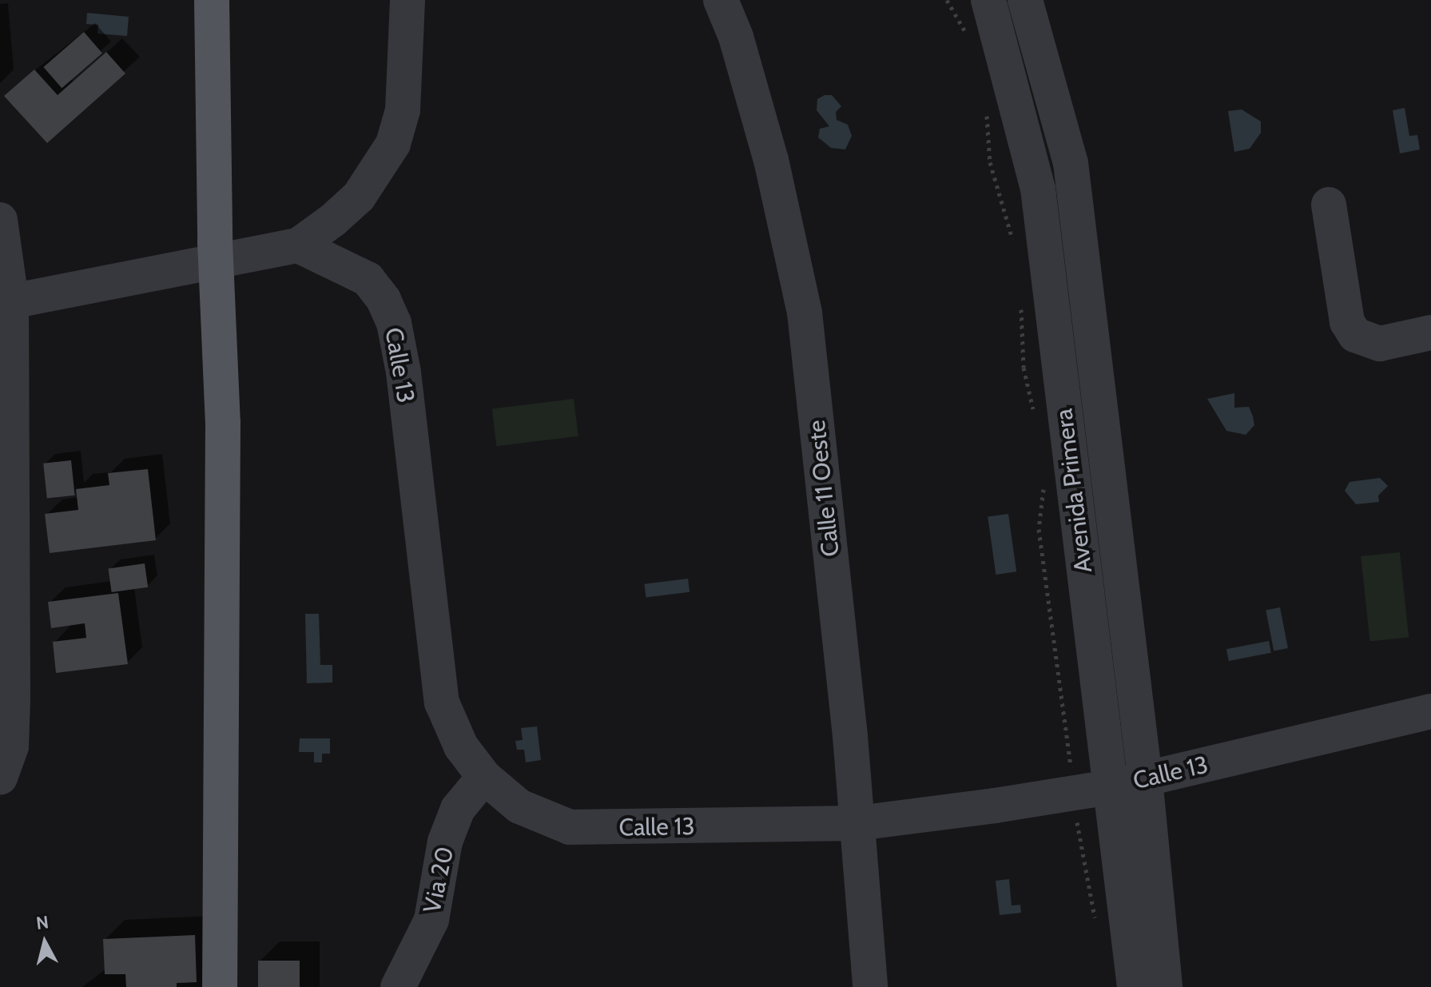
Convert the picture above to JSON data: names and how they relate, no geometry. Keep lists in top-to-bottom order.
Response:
{
  "streets": {
    "street": [
      "Calle 13",
      "Calle 11 Oeste",
      "Avenida Primera",
      "Via 20"
    ]
  },
  "crossings": [
    ["Calle 13", "Calle 11 Oeste"],
    ["Calle 13", "Avenida Primera"],
    ["Calle 13", "Via 20"]
  ],
  "north": "top"
}
